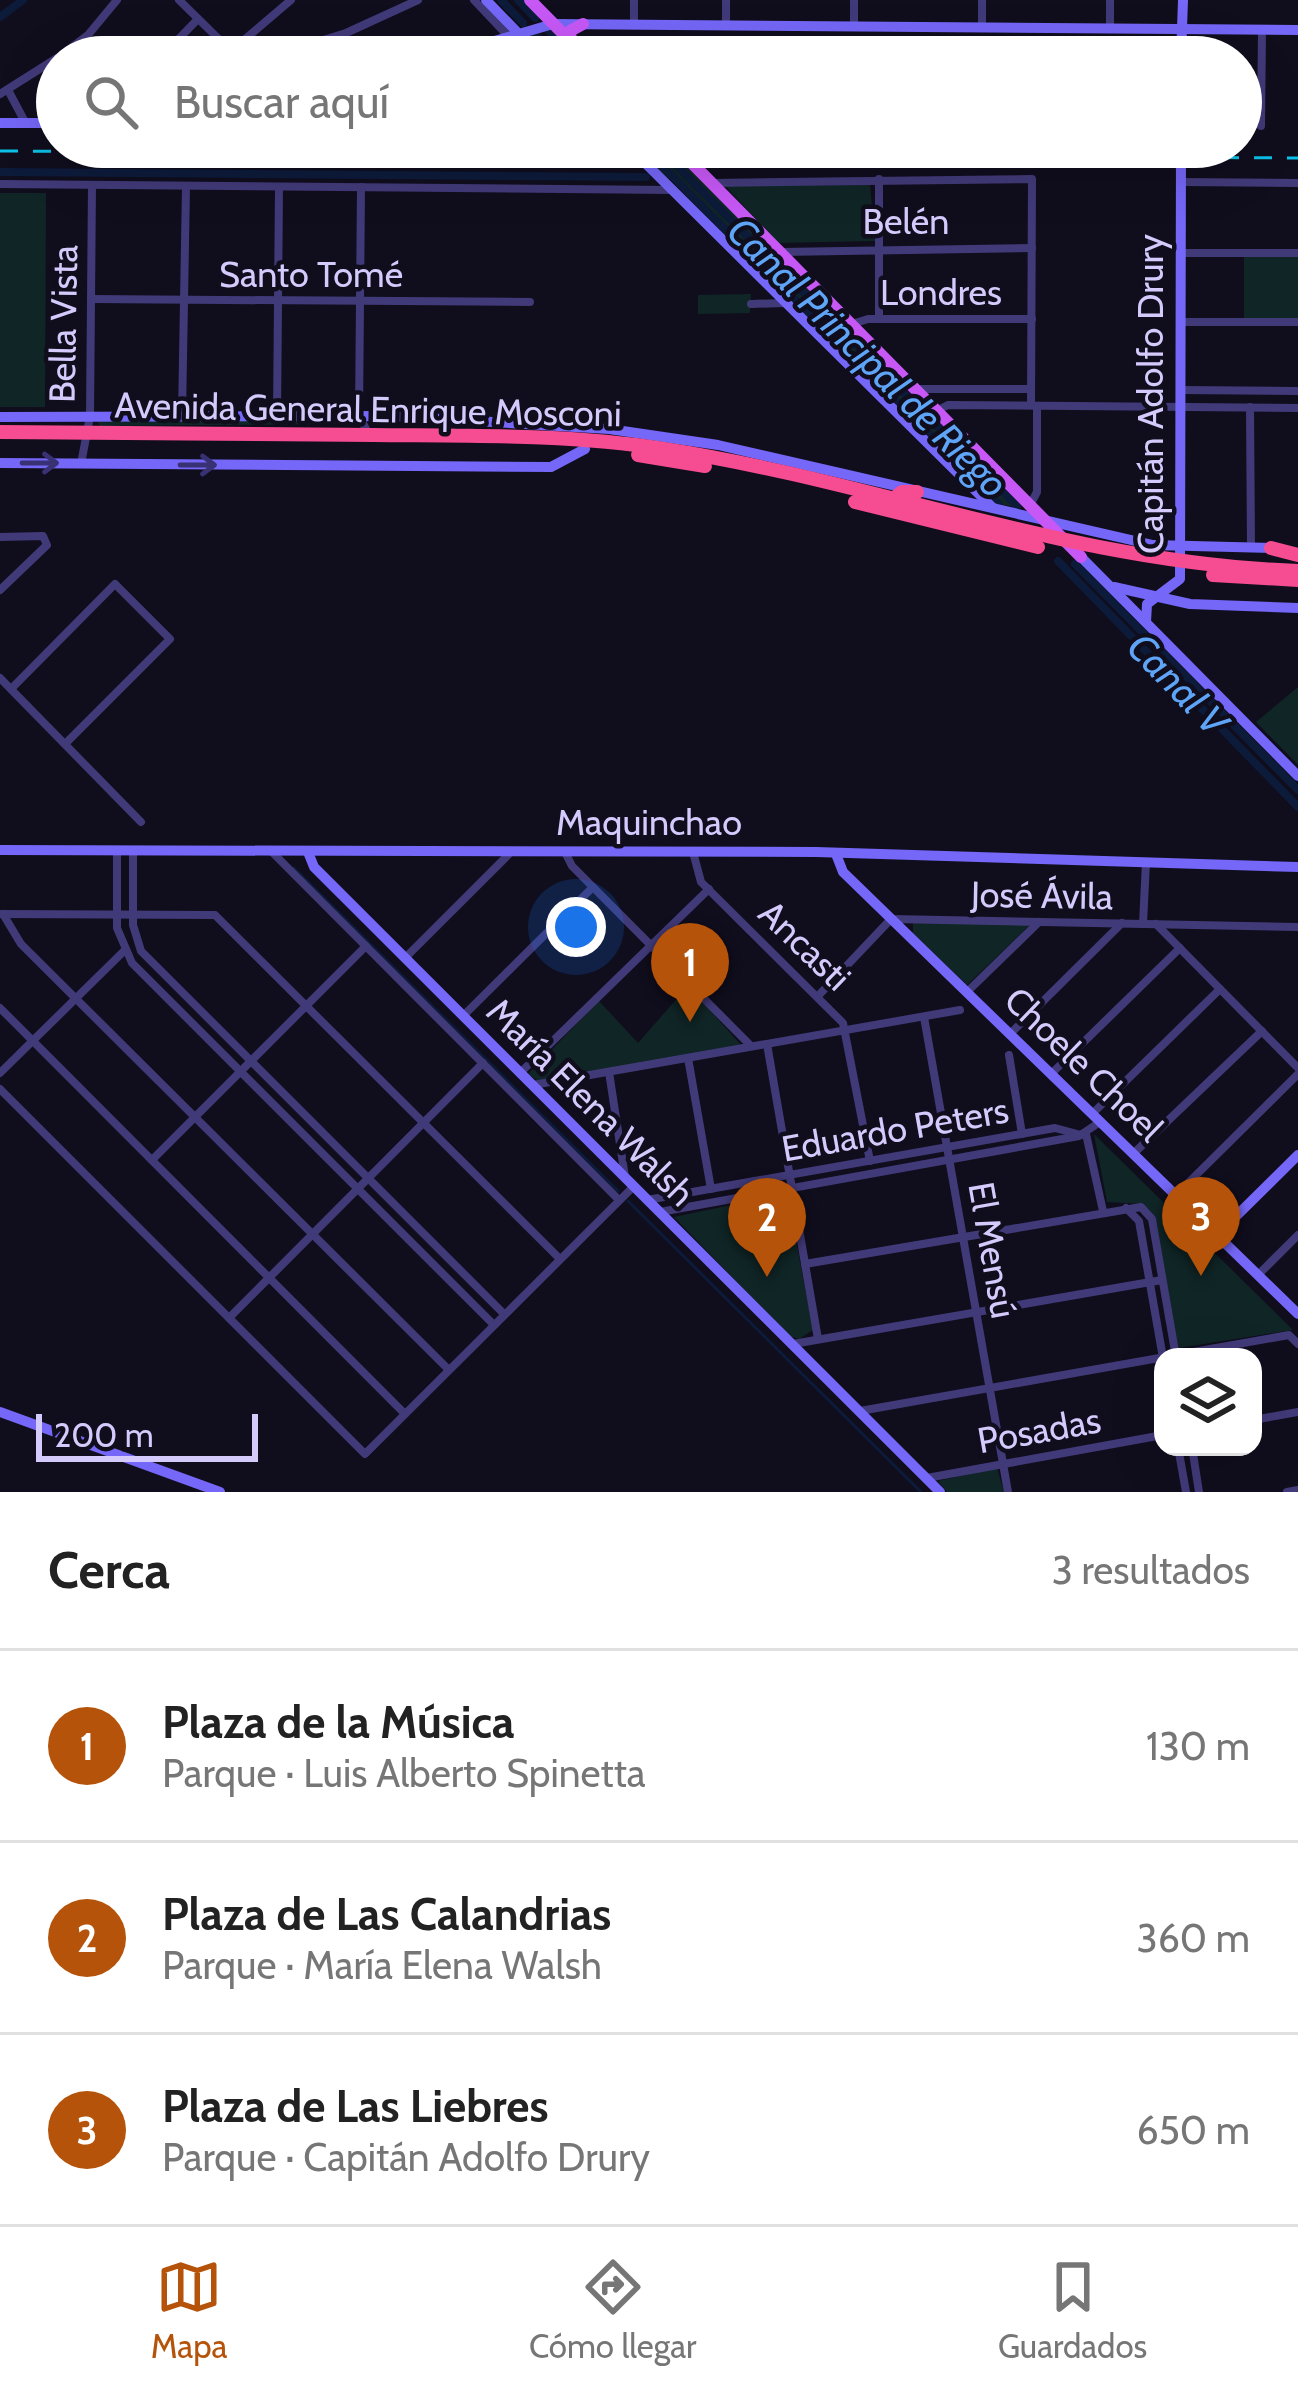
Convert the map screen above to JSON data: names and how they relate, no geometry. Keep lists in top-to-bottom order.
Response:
{
  "streets": {
    "highway": ["Avenida General Enrique Mosconi"],
    "street": [
      "Belén",
      "Santo Tomé",
      "Londres",
      "Bella Vista",
      "Capitán Adolfo Drury",
      "Maquinchao",
      "José Ávila",
      "Ancasti",
      "Choele Choel",
      "María Elena Walsh",
      "Eduardo Peters",
      "El Mensú",
      "Posadas"
    ]
  },
  "crossings": [
    ["Santo Tomé", "Bella Vista"],
    ["Bella Vista", "Avenida General Enrique Mosconi"],
    ["Capitán Adolfo Drury", "Avenida General Enrique Mosconi"],
    ["Maquinchao", "Ancasti"],
    ["Maquinchao", "Choele Choel"],
    ["Maquinchao", "María Elena Walsh"],
    ["José Ávila", "Choele Choel"],
    ["Ancasti", "Eduardo Peters"],
    ["María Elena Walsh", "Eduardo Peters"],
    ["María Elena Walsh", "Posadas"],
    ["Eduardo Peters", "El Mensú"],
    ["El Mensú", "Posadas"]
  ],
  "water": ["Canal Principal de Riego", "Canal V"],
  "scale_bar": "200 m",
  "page": {
    "search": "Buscar aquí",
    "pins": ["1", "3", "2"],
    "scale": "200 m",
    "heading": ["Cerca", "3 resultados"],
    "list": [
      {
        "mark": "1",
        "name": "Plaza de la Música",
        "note": "Parque · Luis Alberto Spinetta",
        "value": "130 m"
      },
      {
        "mark": "2",
        "name": "Plaza de Las Calandrias",
        "note": "Parque · María Elena Walsh",
        "value": "360 m"
      },
      {
        "mark": "3",
        "name": "Plaza de Las Liebres",
        "note": "Parque · Capitán Adolfo Drury",
        "value": "650 m"
      }
    ],
    "nav": ["Mapa", "Cómo llegar", "Guardados"]
  }
}
